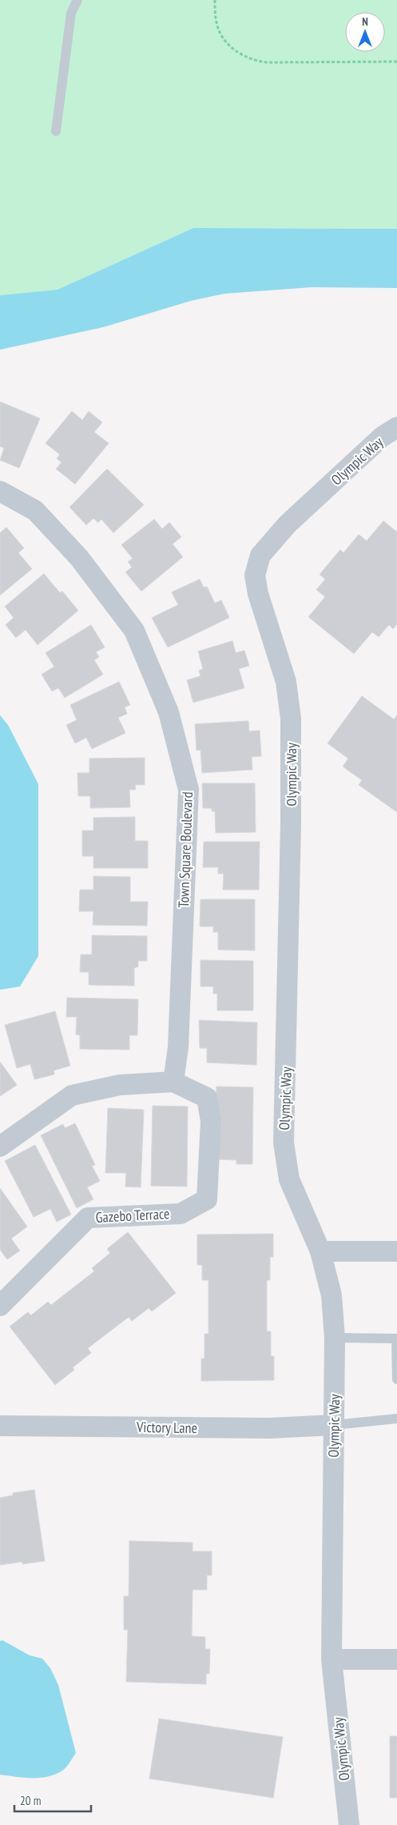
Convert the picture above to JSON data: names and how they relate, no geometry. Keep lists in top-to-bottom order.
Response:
{
  "streets": {
    "street": [
      "Olympic Way",
      "Town Square Boulevard",
      "Gazebo Terrace",
      "Victory Lane"
    ]
  },
  "crossings": [
    ["Olympic Way", "Victory Lane"],
    ["Town Square Boulevard", "Gazebo Terrace"]
  ],
  "scale_bar": "20 m",
  "north": "top"
}
